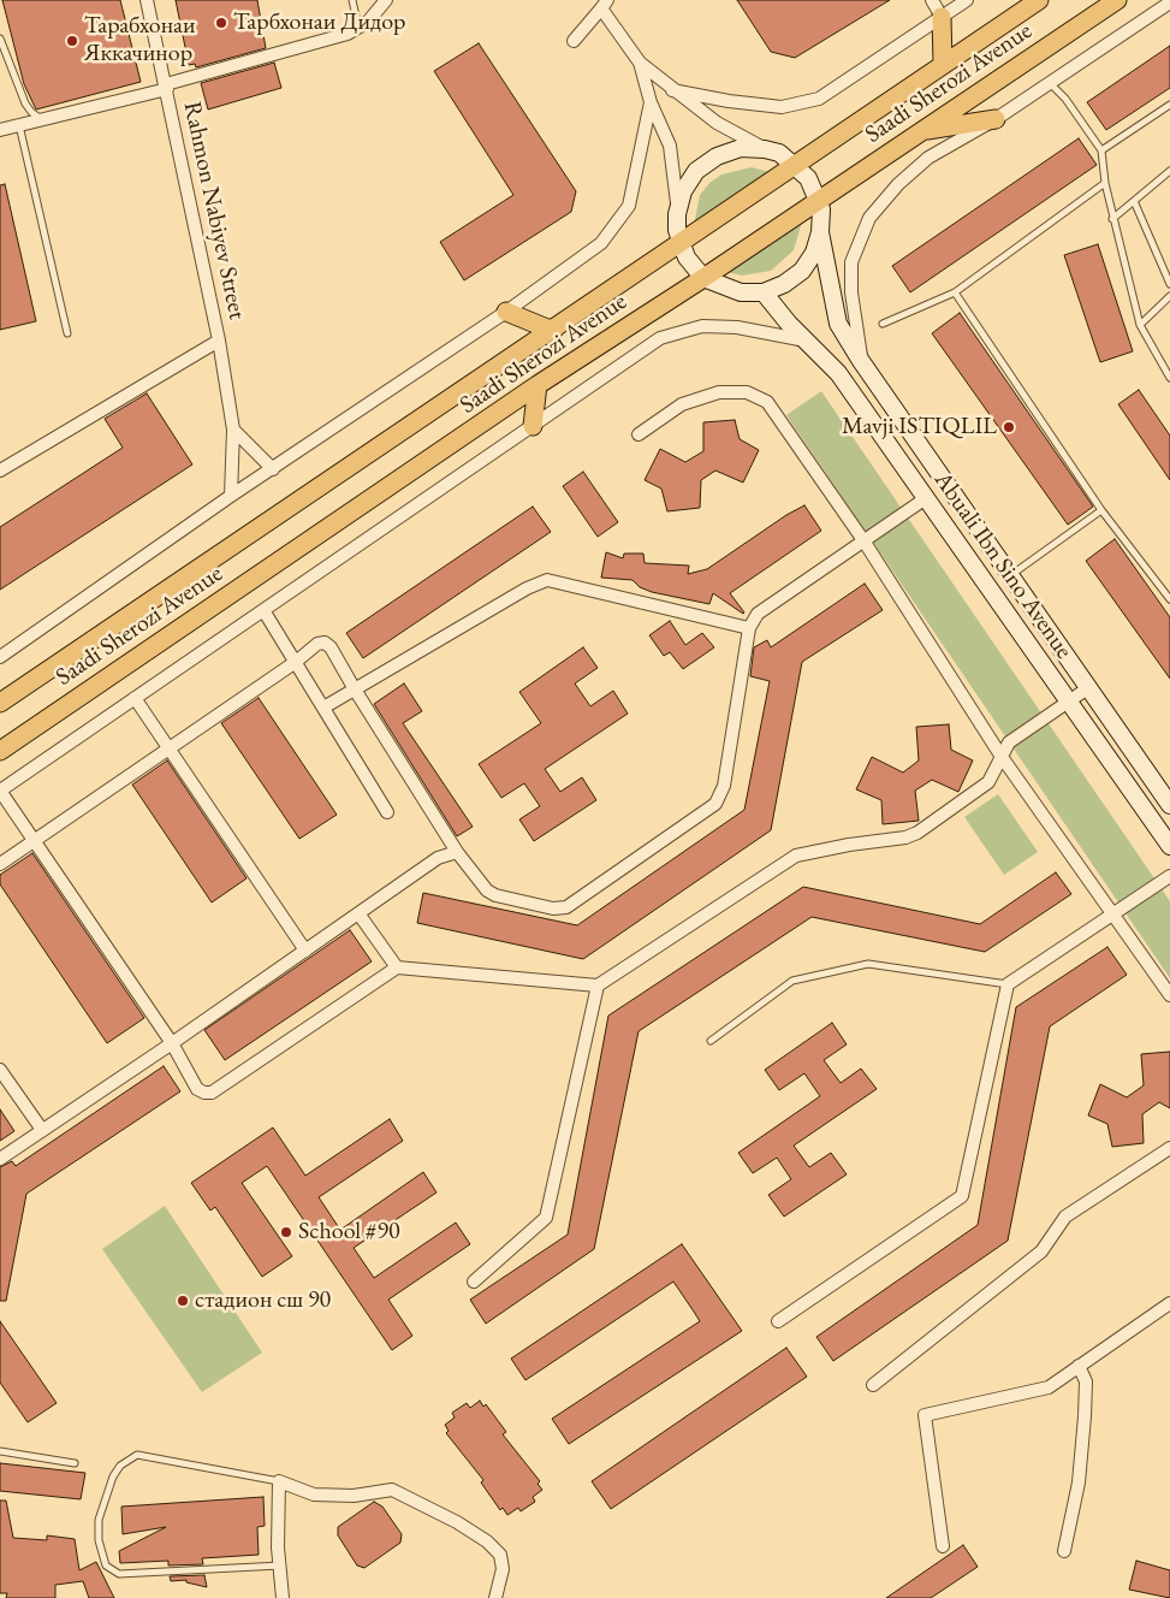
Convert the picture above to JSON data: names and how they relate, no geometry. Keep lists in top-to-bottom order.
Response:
{
  "streets": {
    "main road": ["Saadi Sherozi Avenue", "Abuali Ibn Sino Avenue"],
    "street": ["Rahmon Nabiyev Street"]
  },
  "places": [
    "Тарбхонаи Дидор",
    "Тарабхонаи Яккачинор",
    "Mavji ISTIQLIL",
    "School #90",
    "стадион сш 90"
  ]
}
